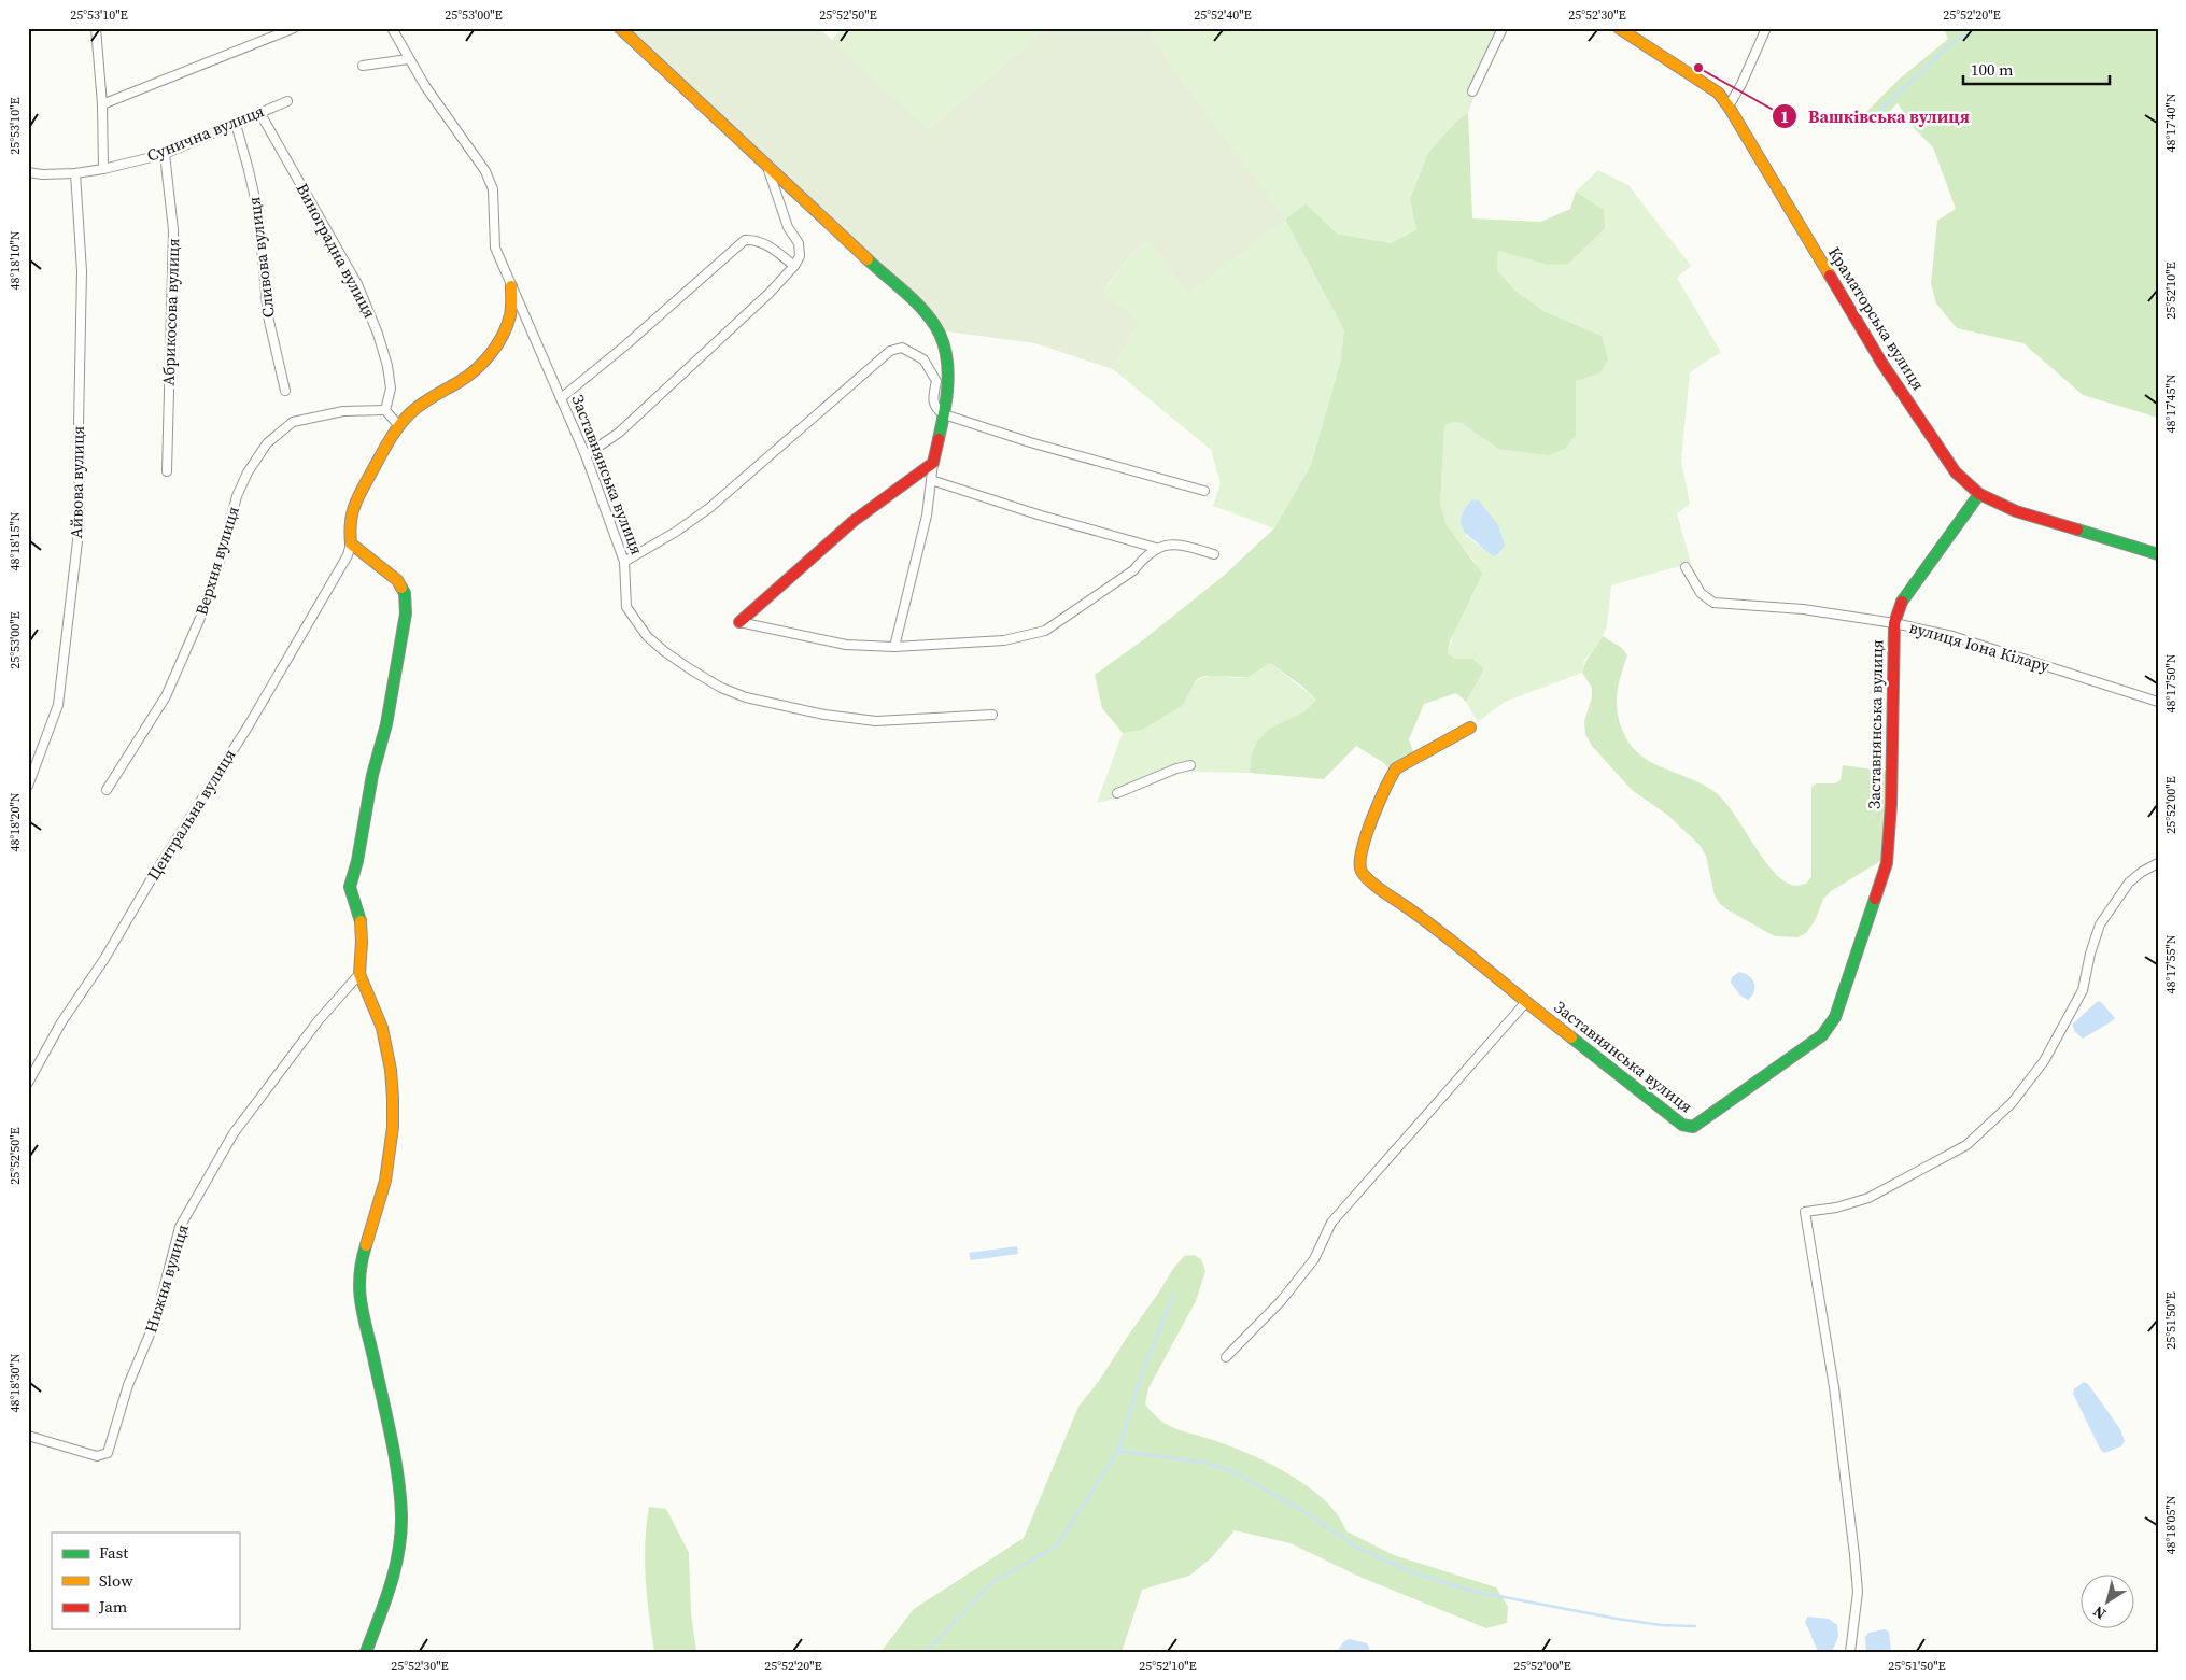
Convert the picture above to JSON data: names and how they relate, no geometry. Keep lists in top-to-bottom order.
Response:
{
  "streets": {
    "street": [
      "Сунична вулиця",
      "Виноградна вулиця",
      "Сливова вулиця",
      "Абрикосова вулиця",
      "Краматорська вулиця",
      "Заставнянська вулиця",
      "Айвова вулиця",
      "Верхня вулиця",
      "вулиця Іона Кілару",
      "Центральна вулиця",
      "Нижня вулиця"
    ]
  },
  "crossings": [
    ["Сунична вулиця", "Виноградна вулиця"],
    ["Сунична вулиця", "Сливова вулиця"],
    ["Сунична вулиця", "Абрикосова вулиця"],
    ["Сунична вулиця", "Айвова вулиця"],
    ["Виноградна вулиця", "Верхня вулиця"],
    ["Краматорська вулиця", "Заставнянська вулиця"],
    ["Заставнянська вулиця", "вулиця Іона Кілару"]
  ],
  "places": ["Вашківська вулиця"],
  "legend": ["Fast", "Slow", "Jam"],
  "scale_bar": "100 m",
  "north": "bottom left",
  "coordinates": [
    "25°53'10\"E",
    "25°53'00\"E",
    "25°52'50\"E",
    "25°52'40\"E",
    "25°52'30\"E",
    "25°52'20\"E",
    "48°17'40\"N",
    "48°18'10\"N",
    "25°52'10\"E",
    "48°17'45\"N",
    "48°18'15\"N",
    "48°17'50\"N",
    "25°52'00\"E",
    "48°18'20\"N",
    "48°17'55\"N",
    "25°51'50\"E",
    "48°18'30\"N",
    "48°18'05\"N"
  ]
}
